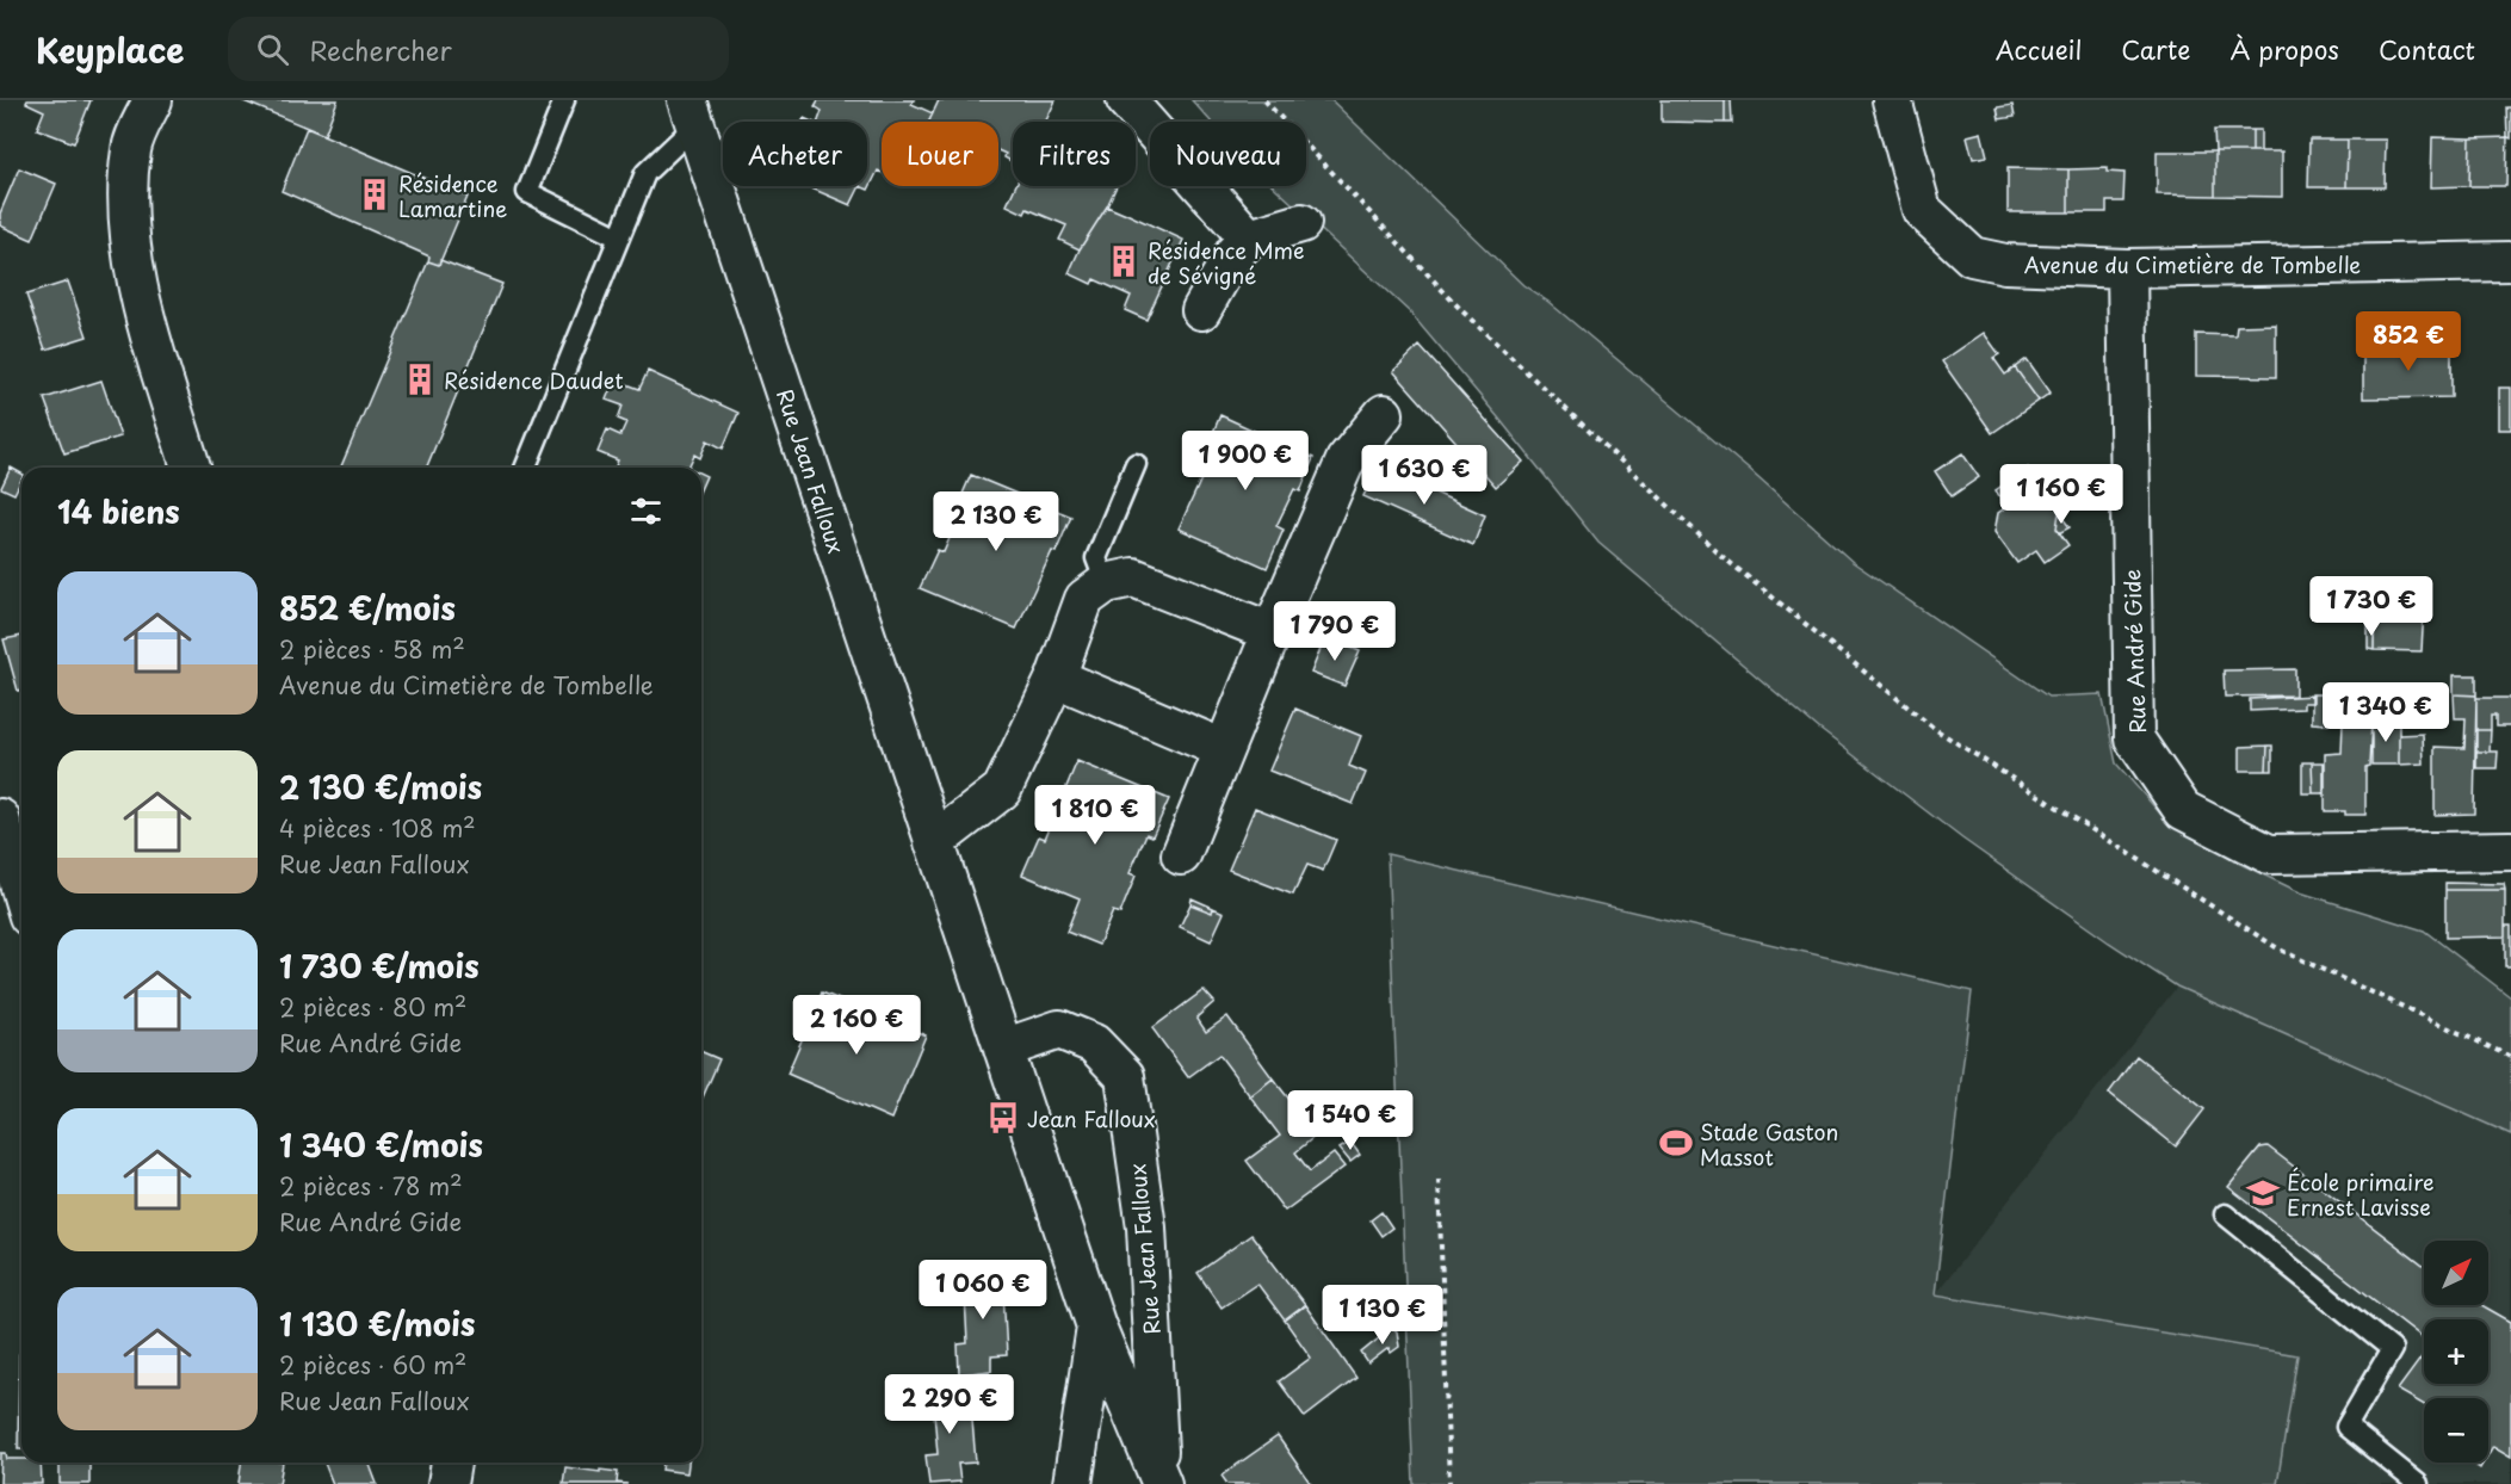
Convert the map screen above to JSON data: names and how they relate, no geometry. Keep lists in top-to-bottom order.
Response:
{
  "streets": {
    "street": ["Avenue du Cimetière de Tombelle", "Rue Jean Falloux", "Rue André Gide"]
  },
  "crossings": [
    ["Avenue du Cimetière de Tombelle", "Rue André Gide"]
  ],
  "places": {
    "building": ["Résidence Lamartine", "Résidence Mme de Sévigné", "Résidence Daudet"],
    "bus stop": ["Jean Falloux"],
    "sports": ["Stade Gaston Massot"],
    "school or university": ["École primaire Ernest Lavisse"]
  },
  "north": "top right",
  "page": {
    "header": "Keyplace",
    "search": "Rechercher",
    "nav": [
      "Accueil",
      "Carte",
      "À propos",
      "Contact"
    ],
    "chip": [
      "Acheter",
      "Louer",
      "Filtres",
      "Nouveau"
    ],
    "price": [
      "852 €",
      "1 900 €",
      "1 630 €",
      "1 160 €",
      "2 130 €",
      "1 730 €",
      "1 790 €",
      "1 340 €",
      "1 810 €",
      "2 160 €",
      "1 540 €",
      "1 060 €",
      "1 130 €",
      "2 290 €"
    ],
    "heading": "14 biens",
    "list": [
      {
        "name": "852 €/mois",
        "note": "2 pièces · 58 m² · Avenue du Cimetière de Tombelle"
      },
      {
        "name": "2 130 €/mois",
        "note": "4 pièces · 108 m² · Rue Jean Falloux"
      },
      {
        "name": "1 730 €/mois",
        "note": "2 pièces · 80 m² · Rue André Gide"
      },
      {
        "name": "1 340 €/mois",
        "note": "2 pièces · 78 m² · Rue André Gide"
      },
      {
        "name": "1 130 €/mois",
        "note": "2 pièces · 60 m² · Rue Jean Falloux"
      }
    ],
    "map_buttons": ["+", "−"]
  }
}
